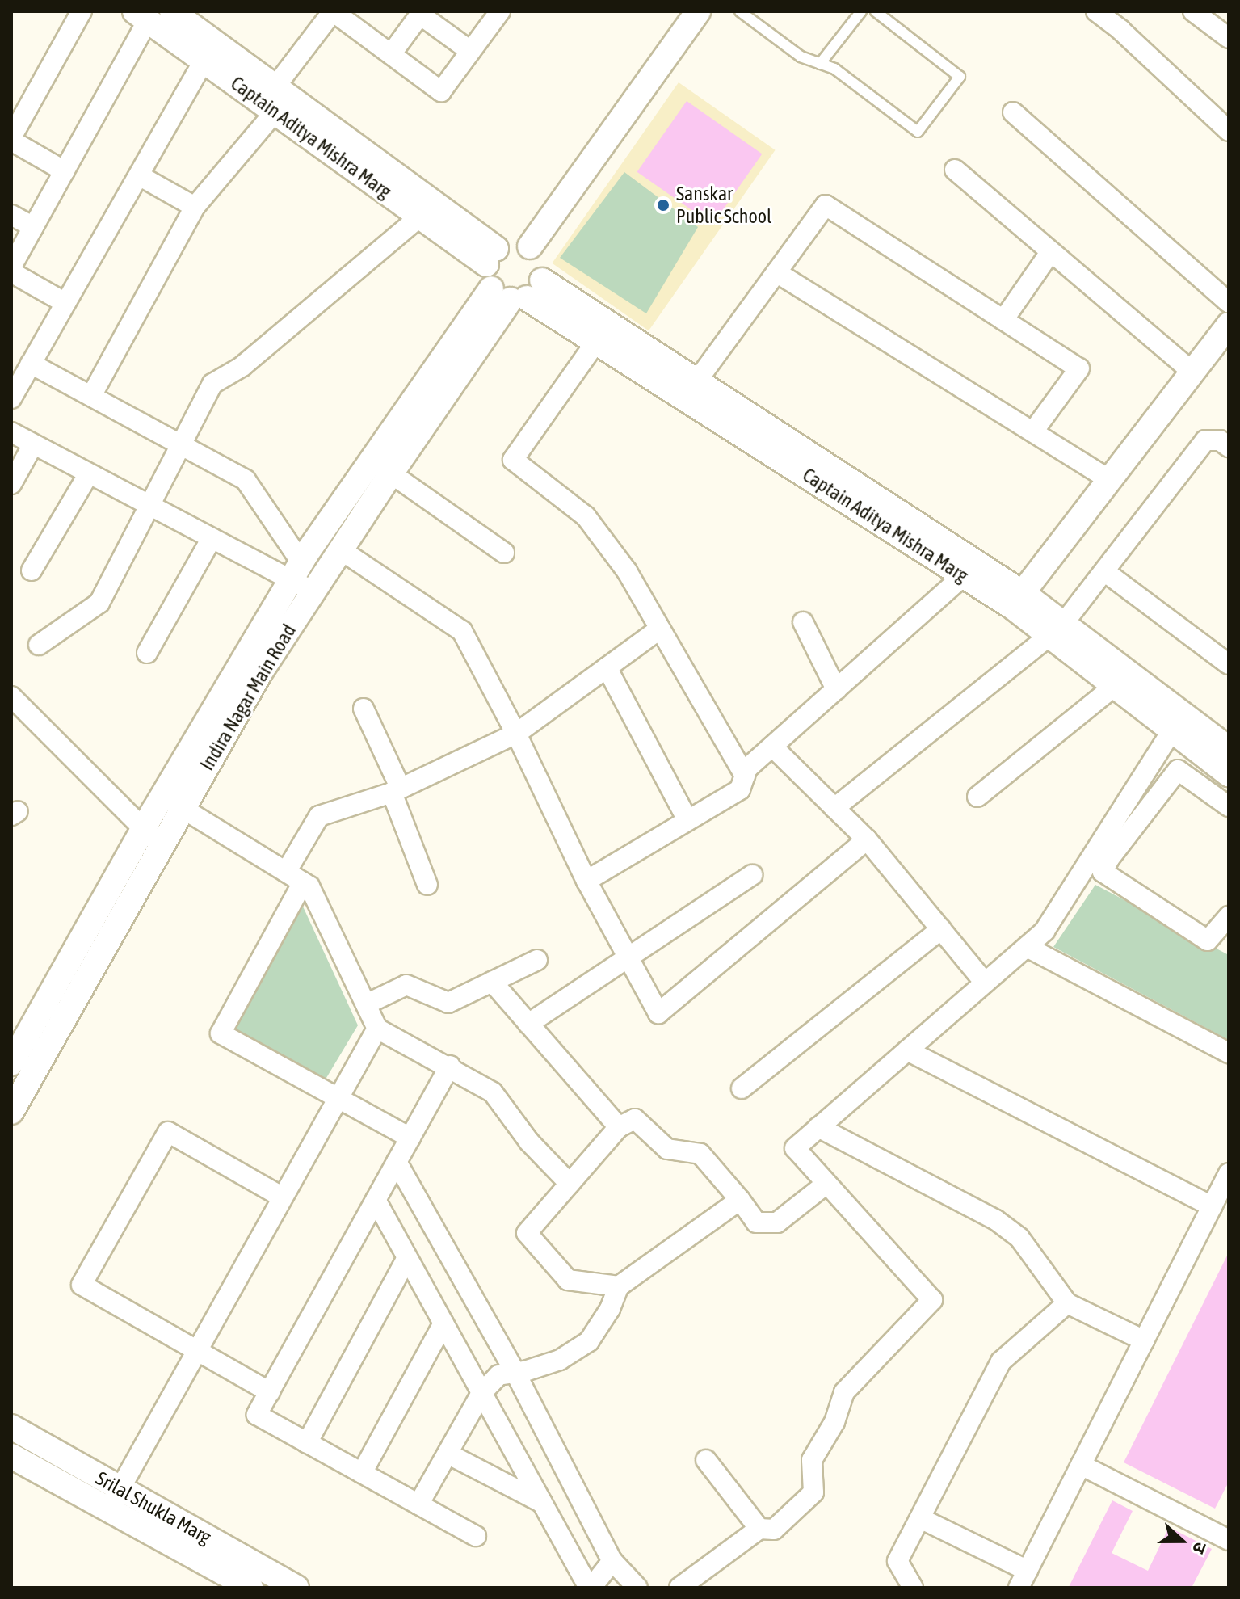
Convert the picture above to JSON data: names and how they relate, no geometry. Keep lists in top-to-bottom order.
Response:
{
  "streets": {
    "street": ["Captain Aditya Mishra Marg", "Indira Nagar Main Road", "Srilal Shukla Marg"]
  },
  "crossings": [
    ["Captain Aditya Mishra Marg", "Indira Nagar Main Road"]
  ],
  "places": ["Sanskar Public School"],
  "north": "right"
}
